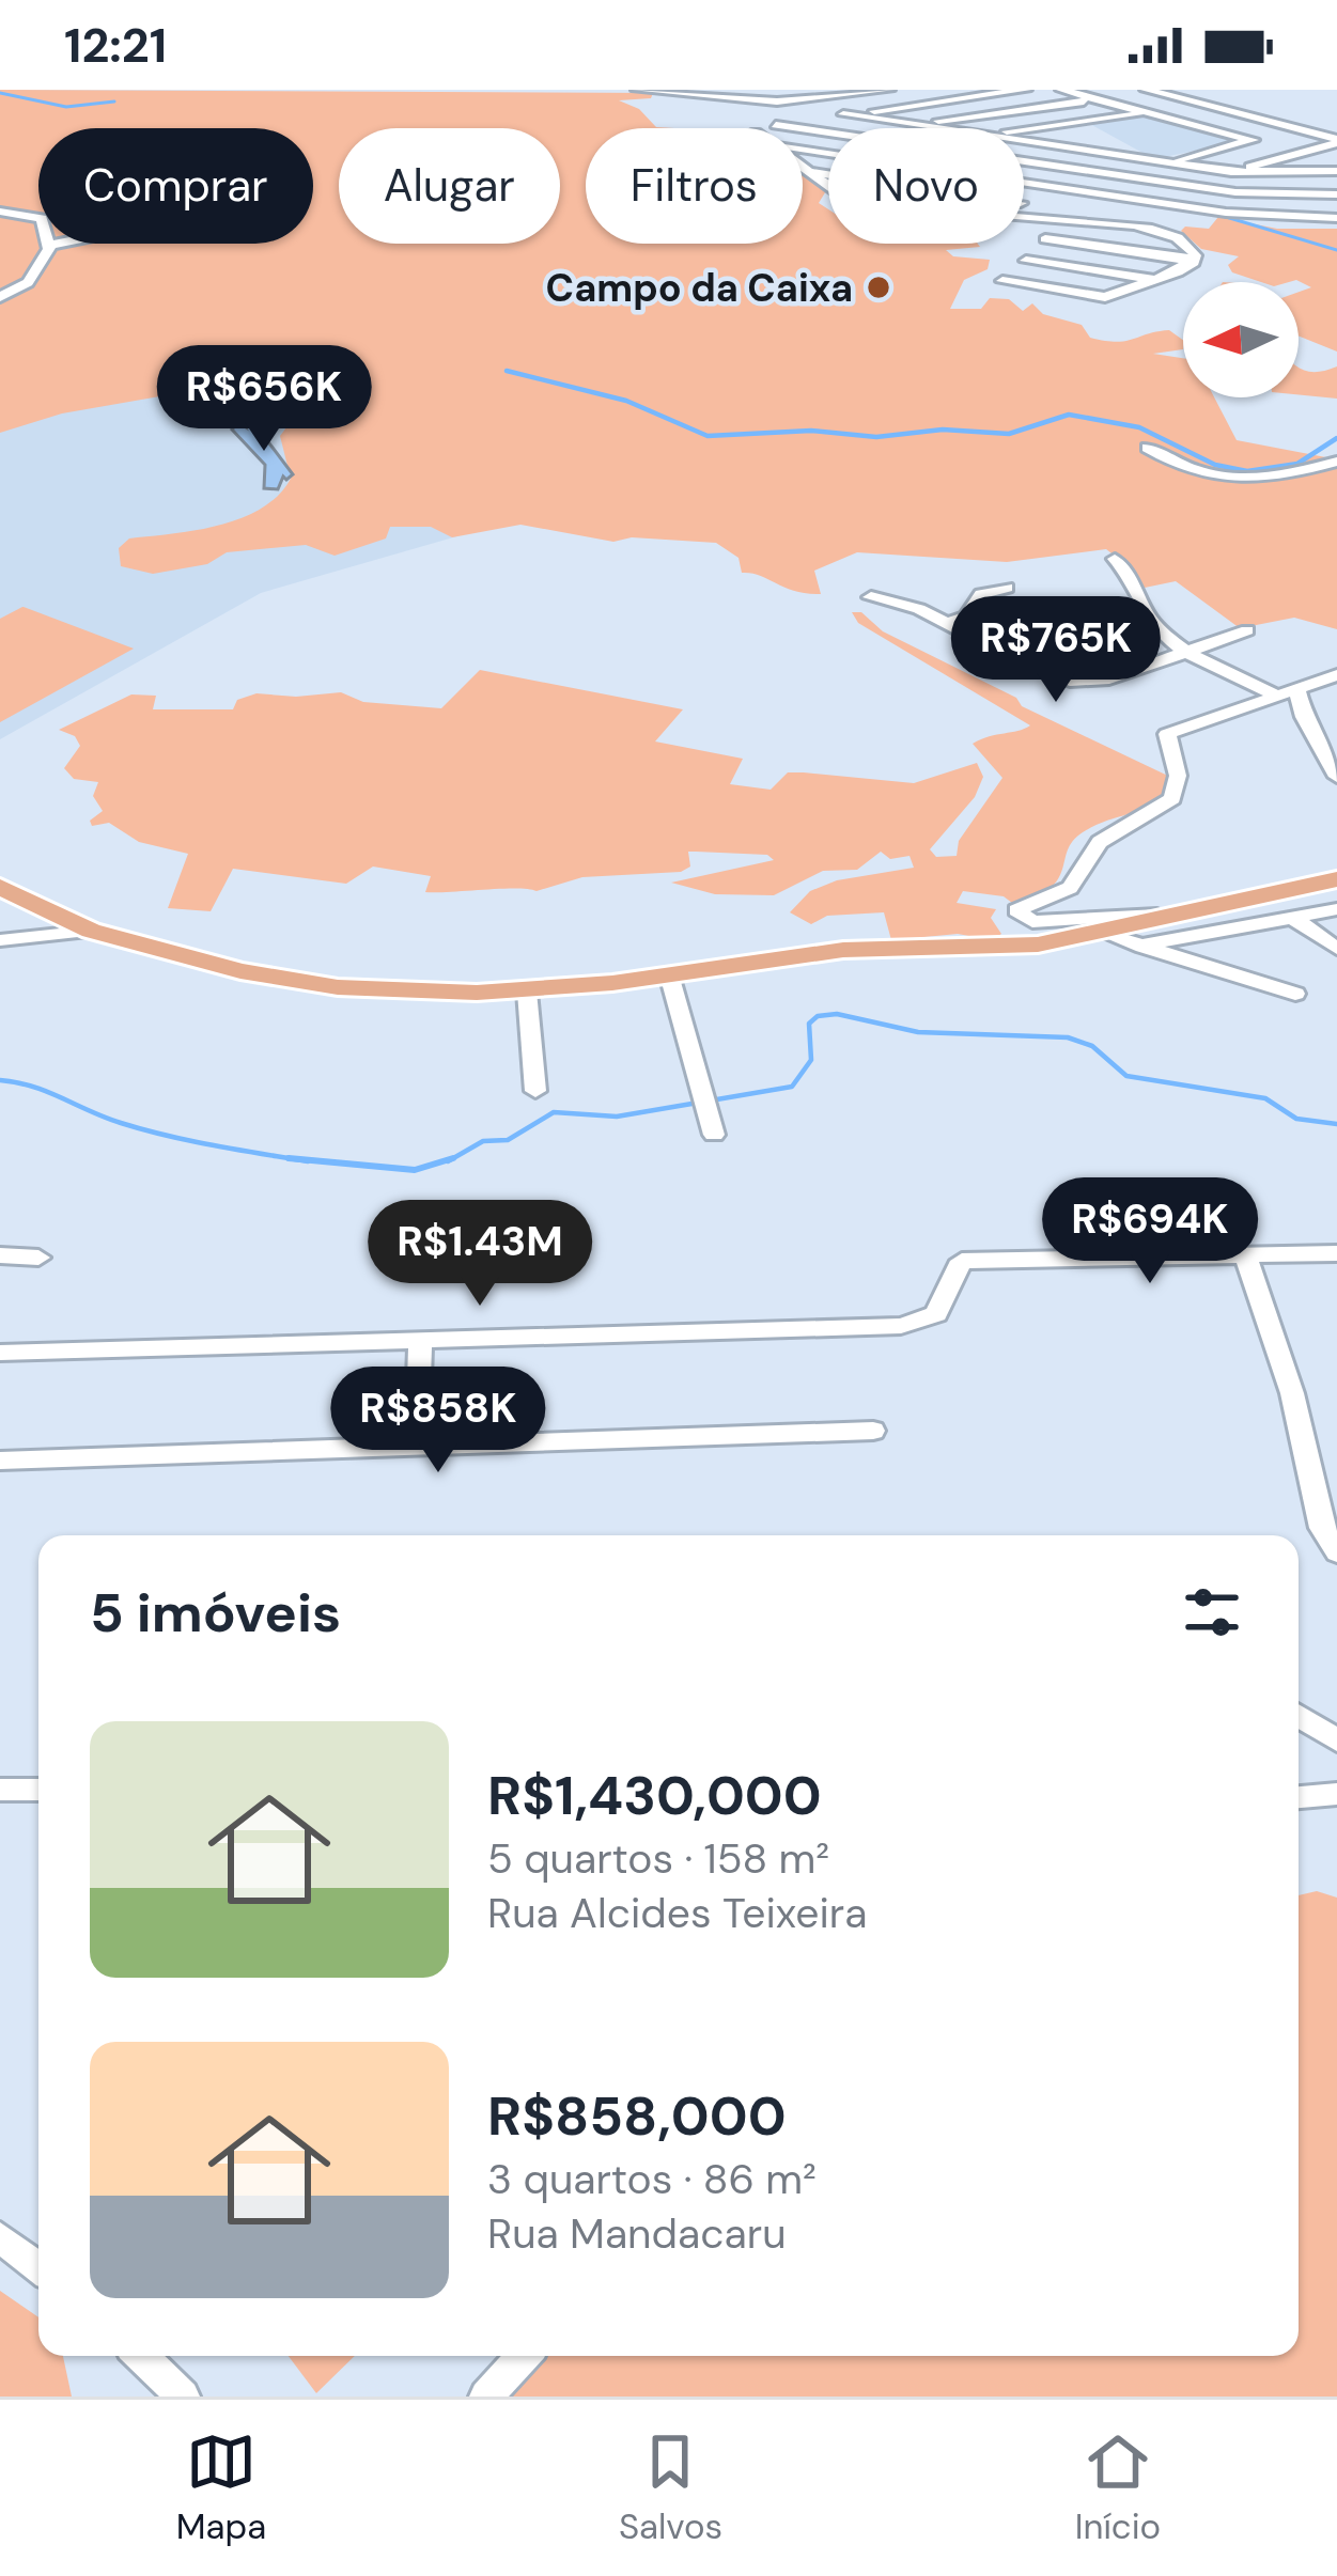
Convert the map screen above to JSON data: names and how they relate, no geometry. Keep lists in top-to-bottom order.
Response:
{
  "places": ["Campo da Caixa"],
  "north": "left",
  "page": {
    "status": "12:21",
    "chip": [
      "Comprar",
      "Alugar",
      "Filtros",
      "Novo"
    ],
    "price": [
      "R$656K",
      "R$765K",
      "R$694K",
      "R$1.43M",
      "R$858K"
    ],
    "heading": "5 imóveis",
    "list": [
      {
        "name": "R$1,430,000",
        "note": "5 quartos · 158 m² · Rua Alcides Teixeira"
      },
      {
        "name": "R$858,000",
        "note": "3 quartos · 86 m² · Rua Mandacaru"
      }
    ],
    "tabs": ["Mapa", "Salvos", "Início"]
  }
}
